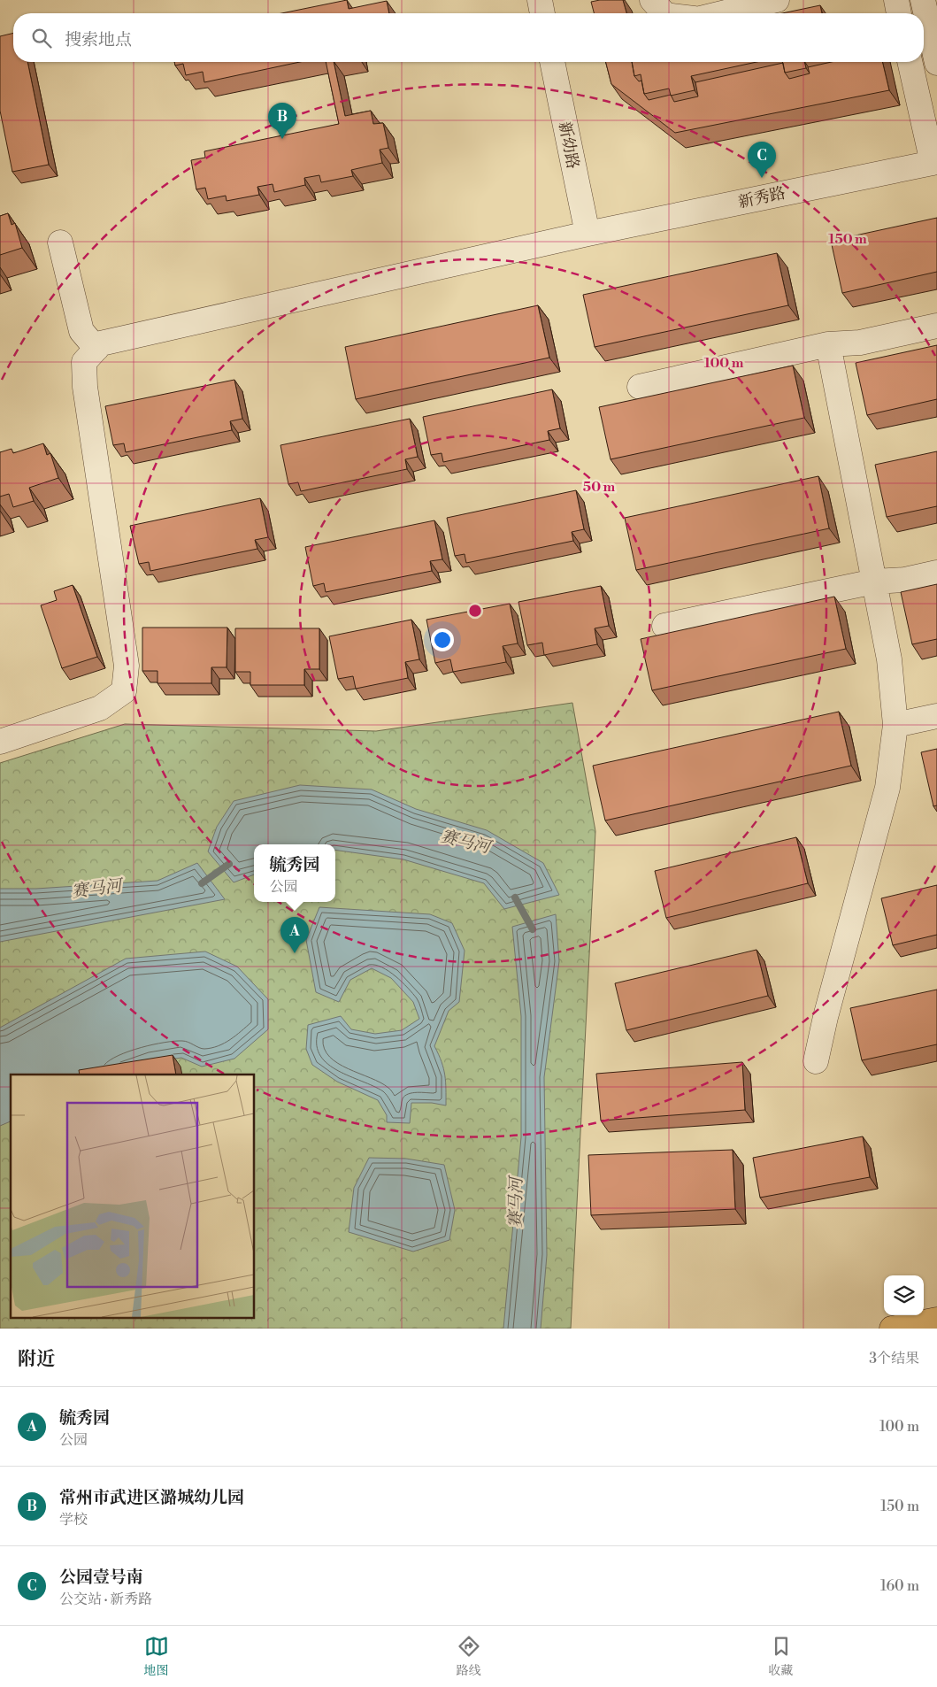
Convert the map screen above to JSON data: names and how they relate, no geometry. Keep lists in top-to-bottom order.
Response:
{
  "streets": {
    "street": ["新幼路", "新秀路"]
  },
  "crossings": [
    ["新幼路", "新秀路"]
  ],
  "water": ["赛马河"],
  "page": {
    "search": "搜索地点",
    "pins": ["B", "C", "A"],
    "popup": ["毓秀园", "公园"],
    "heading": ["附近", "3个结果"],
    "list": [
      {
        "mark": "A",
        "name": "毓秀园",
        "note": "公园",
        "value": "100 m"
      },
      {
        "mark": "B",
        "name": "常州市武进区潞城幼儿园",
        "note": "学校",
        "value": "150 m"
      },
      {
        "mark": "C",
        "name": "公园壹号南",
        "note": "公交站 · 新秀路",
        "value": "160 m"
      }
    ],
    "nav": ["地图", "路线", "收藏"]
  },
  "rings": ["150 m", "100 m", "50 m"]
}
